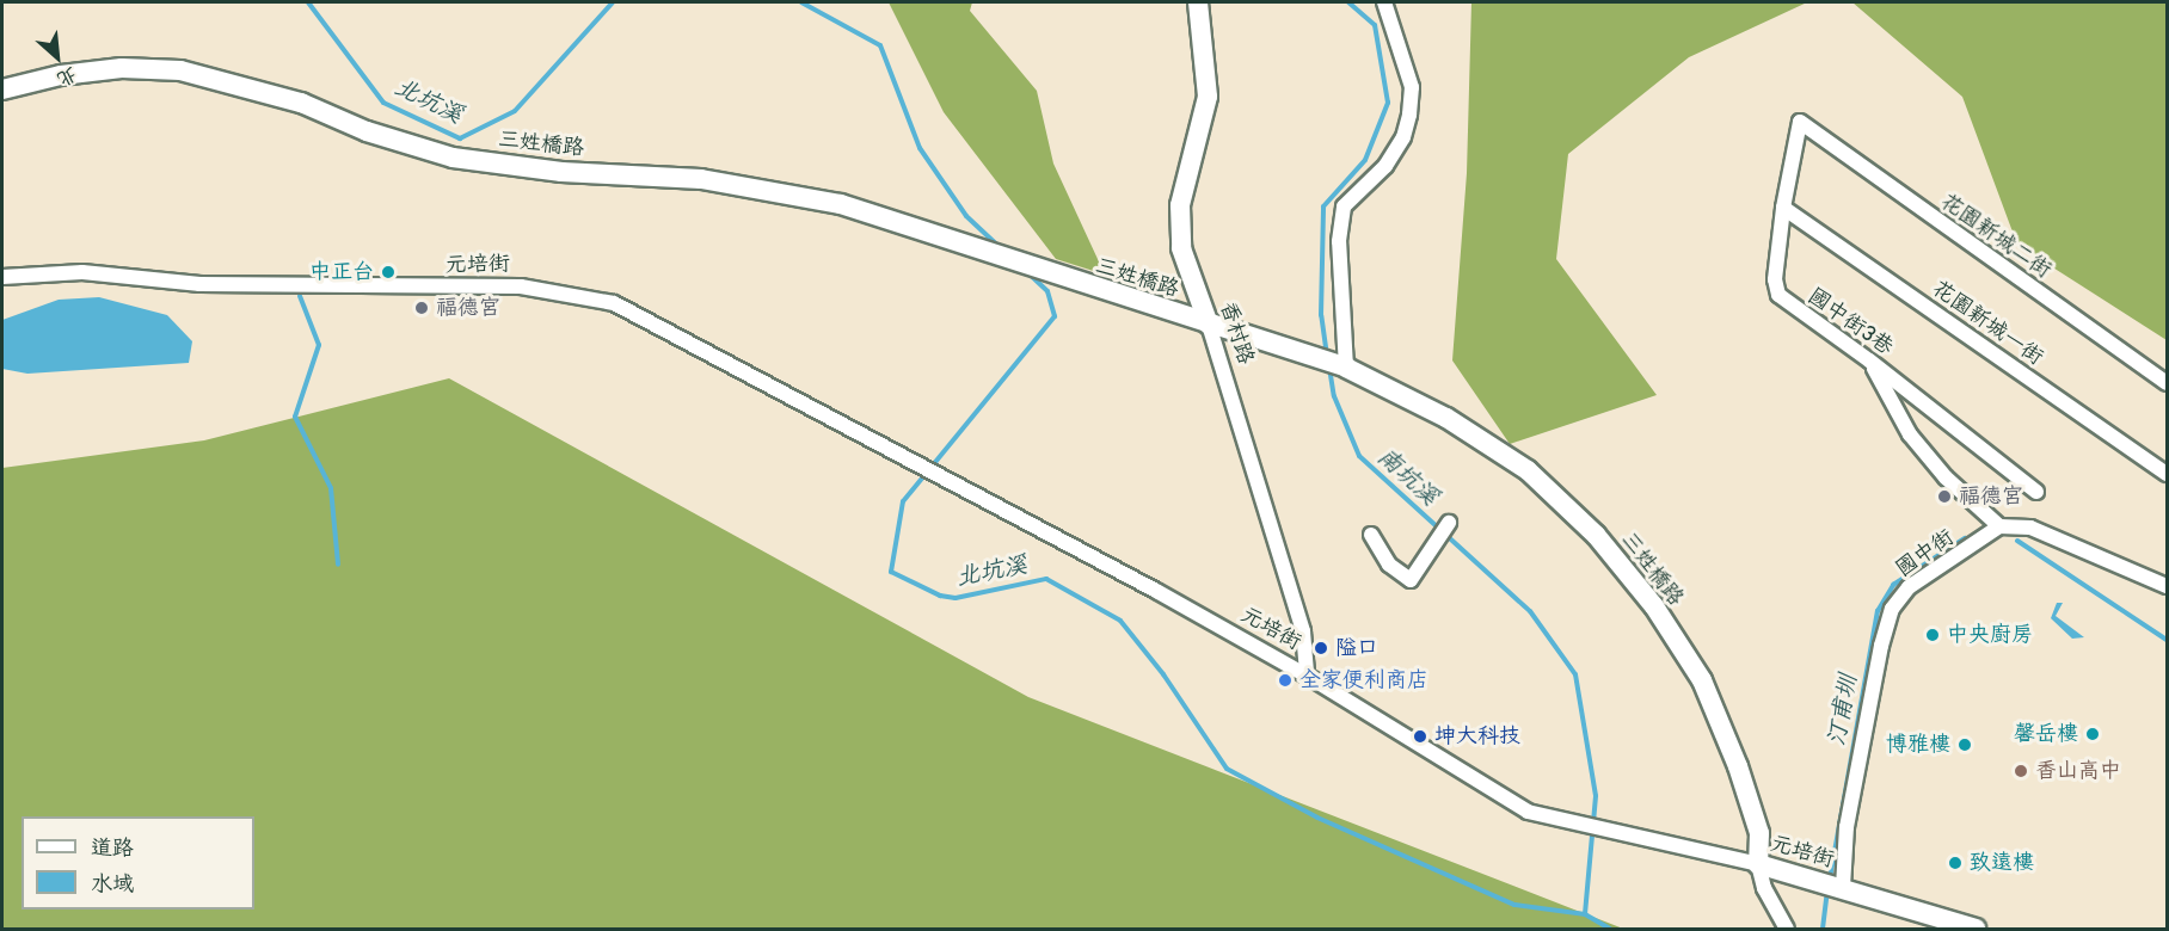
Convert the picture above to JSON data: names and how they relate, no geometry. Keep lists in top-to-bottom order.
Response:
{
  "streets": {
    "street": [
      "三姓橋路",
      "花園新城二街",
      "元培街",
      "國中街3巷",
      "花園新城一街",
      "香村路",
      "國中街"
    ]
  },
  "crossings": [
    ["三姓橋路", "元培街"],
    ["三姓橋路", "香村路"],
    ["花園新城二街", "國中街3巷"],
    ["元培街", "香村路"],
    ["元培街", "國中街"],
    ["國中街3巷", "花園新城一街"]
  ],
  "water": ["北坑溪", "南坑溪", "汀甫圳"],
  "places": [
    "中正台",
    "福德宫",
    "福德宮",
    "中央廚房",
    "隘口",
    "全家便利商店",
    "馨岳樓",
    "坤大科技",
    "博雅樓",
    "香山高中",
    "致遠樓"
  ],
  "legend": ["道路", "水域"],
  "north": "bottom right"
}
